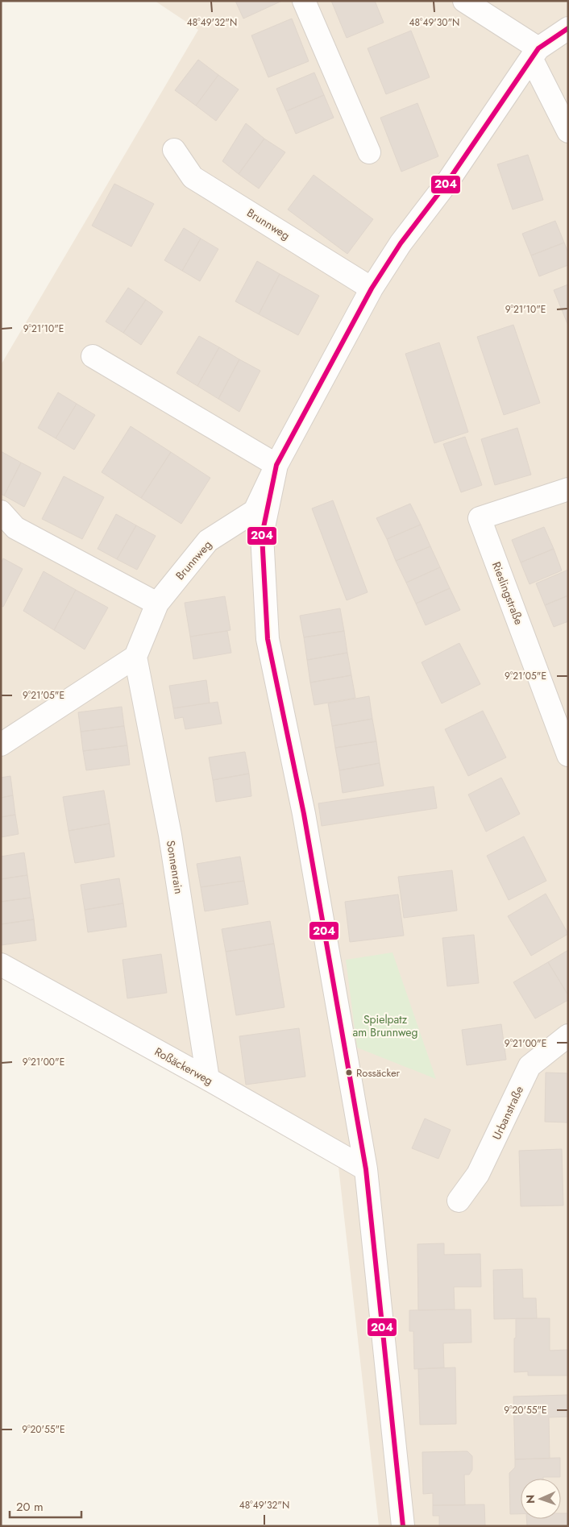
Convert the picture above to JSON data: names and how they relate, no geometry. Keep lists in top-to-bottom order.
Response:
{
  "streets": {
    "street": [
      "Brunnweg",
      "Rieslingstraße",
      "Sonnenrain",
      "Roßäckerweg",
      "Urbanstraße"
    ]
  },
  "crossings": [
    ["Brunnweg", "Sonnenrain"],
    ["Brunnweg", "Roßäckerweg"],
    ["Sonnenrain", "Roßäckerweg"]
  ],
  "parks": ["Spielpatz am Brunnweg"],
  "places": ["Rossäcker"],
  "lines": ["transit line 204"],
  "scale_bar": "20 m",
  "north": "left",
  "coordinates": [
    "48°49'32\"N",
    "48°49'30\"N",
    "9°21'10\"E",
    "9°21'05\"E",
    "9°21'00\"E",
    "9°20'55\"E"
  ]
}
